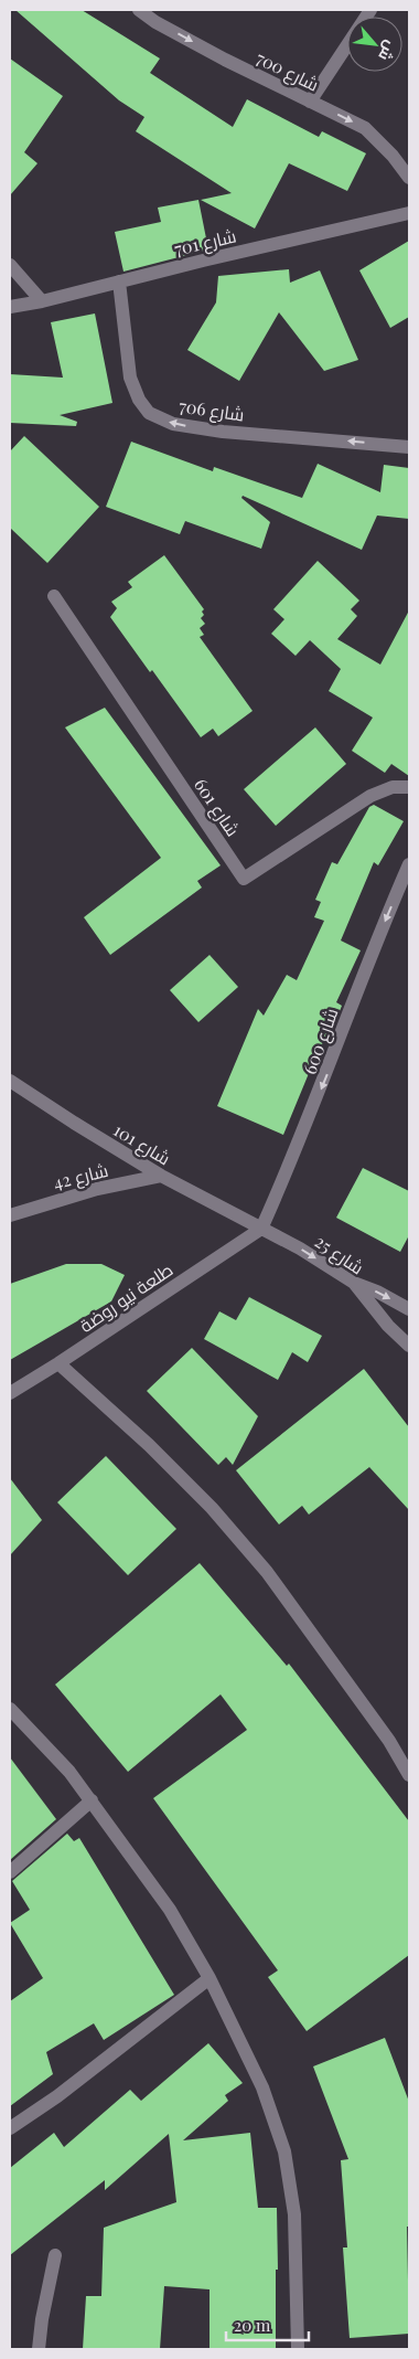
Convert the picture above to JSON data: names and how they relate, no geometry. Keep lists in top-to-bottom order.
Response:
{
  "streets": {
    "street": [
      "شارع 700",
      "شارع 701",
      "شارع 706",
      "شارع 601",
      "شارع 600",
      "شارع 101",
      "شارع 42",
      "شارع 25",
      "طلعة نيو روضة"
    ]
  },
  "crossings": [
    ["شارع 701", "شارع 706"],
    ["شارع 600", "شارع 101"],
    ["شارع 600", "شارع 25"],
    ["شارع 600", "طلعة نيو روضة"],
    ["شارع 101", "شارع 42"],
    ["شارع 101", "شارع 25"],
    ["شارع 101", "طلعة نيو روضة"],
    ["شارع 25", "طلعة نيو روضة"]
  ],
  "one_way": [
    "شارع 700",
    "شارع 706",
    "شارع 600",
    "شارع 25"
  ],
  "scale_bar": "20 m",
  "north": "bottom right"
}
